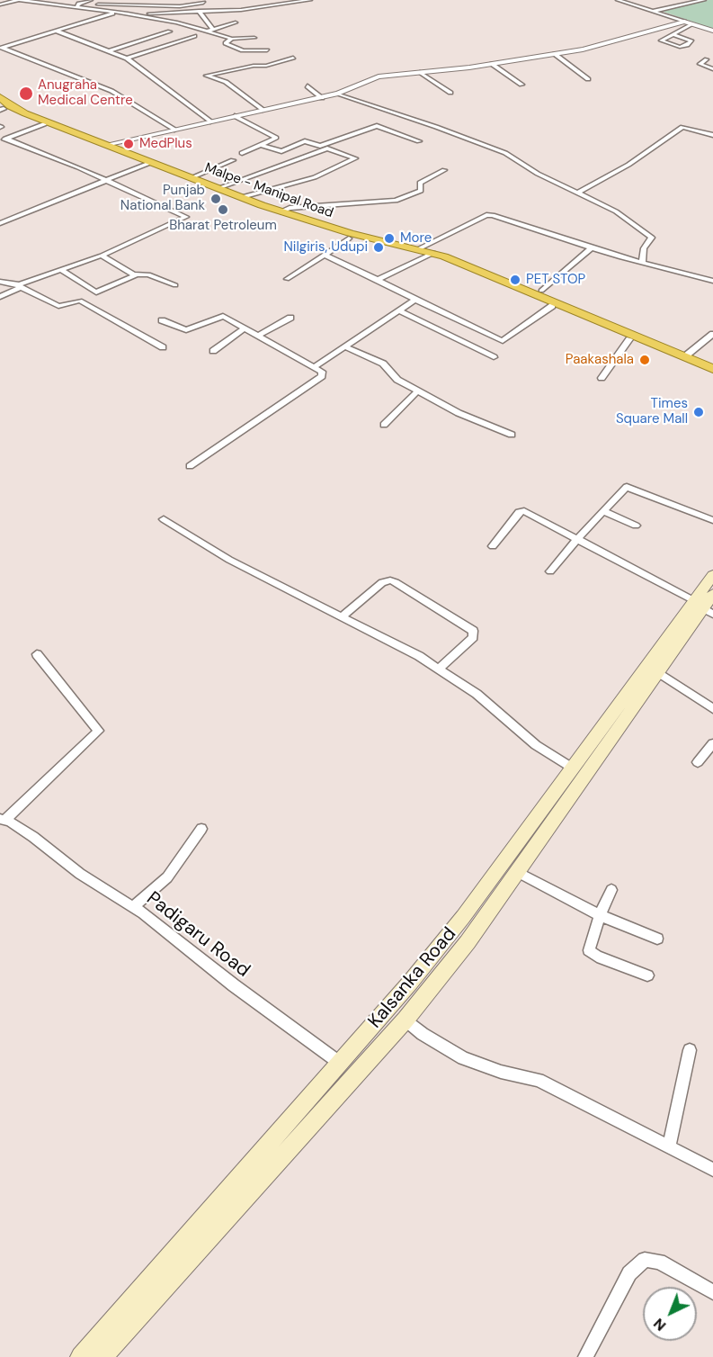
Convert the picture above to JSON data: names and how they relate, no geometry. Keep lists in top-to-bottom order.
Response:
{
  "streets": {
    "highway": ["Malpe - Manipal Road"],
    "main road": ["Kalsanka Road"],
    "street": ["Padigaru Road"]
  },
  "crossings": [
    ["Padigaru Road", "Kalsanka Road"]
  ],
  "places": [
    "Anugraha Medical Centre",
    "MedPlus",
    "Punjab National Bank",
    "Bharat Petroleum",
    "More",
    "Nilgiris, Udupi",
    "PET STOP",
    "Paakashala",
    "Times Square Mall"
  ],
  "north": "bottom left"
}
